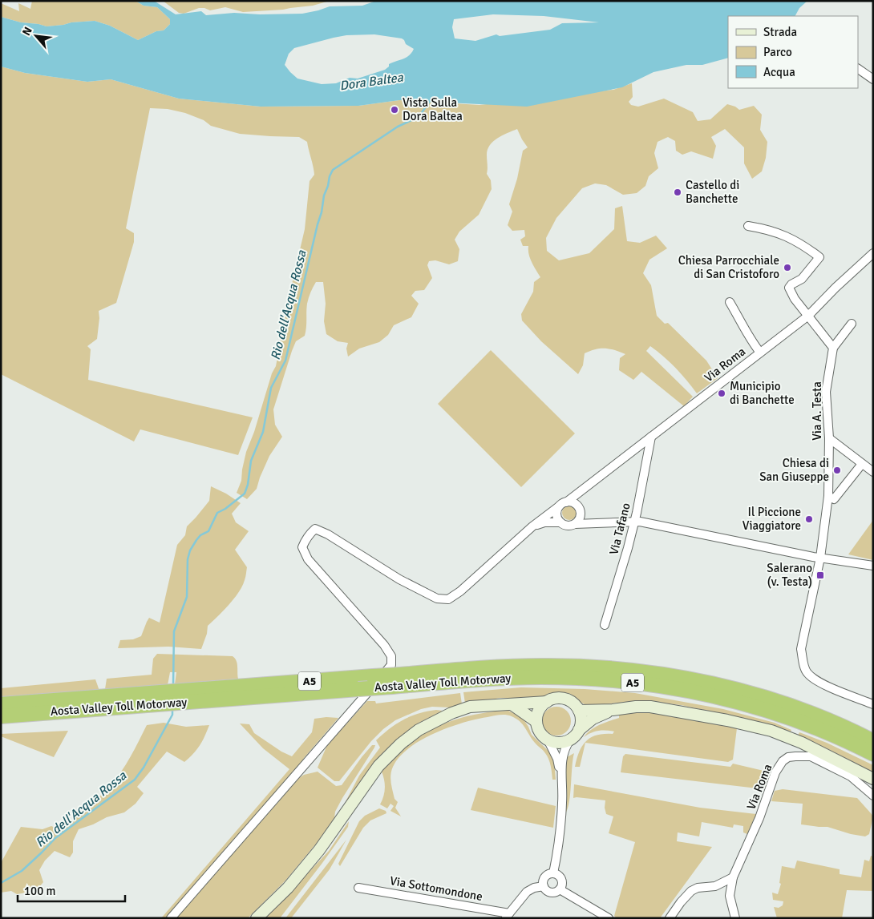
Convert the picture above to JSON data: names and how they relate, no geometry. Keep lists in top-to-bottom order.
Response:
{
  "streets": {
    "highway": ["A5", "Aosta Valley Toll Motorway"],
    "street": [
      "Via Roma",
      "Via A. Testa",
      "Via Tafano",
      "Via Sottomondone"
    ]
  },
  "crossings": [
    ["Via Roma", "Via Tafano"]
  ],
  "water": ["Dora Baltea", "Rio dell'Acqua Rossa"],
  "places": {
    "other": [
      "Vista Sulla Dora Baltea",
      "Castello di Banchette",
      "Chiesa Parrocchiale di San Cristoforo",
      "Municipio di Banchette",
      "Chiesa di San Giuseppe",
      "Il Piccione Viaggiatore"
    ],
    "transit": ["Salerano (v. Testa)"]
  },
  "legend": ["Strada", "Parco", "Acqua"],
  "scale_bar": "100 m",
  "north": "top left"
}
